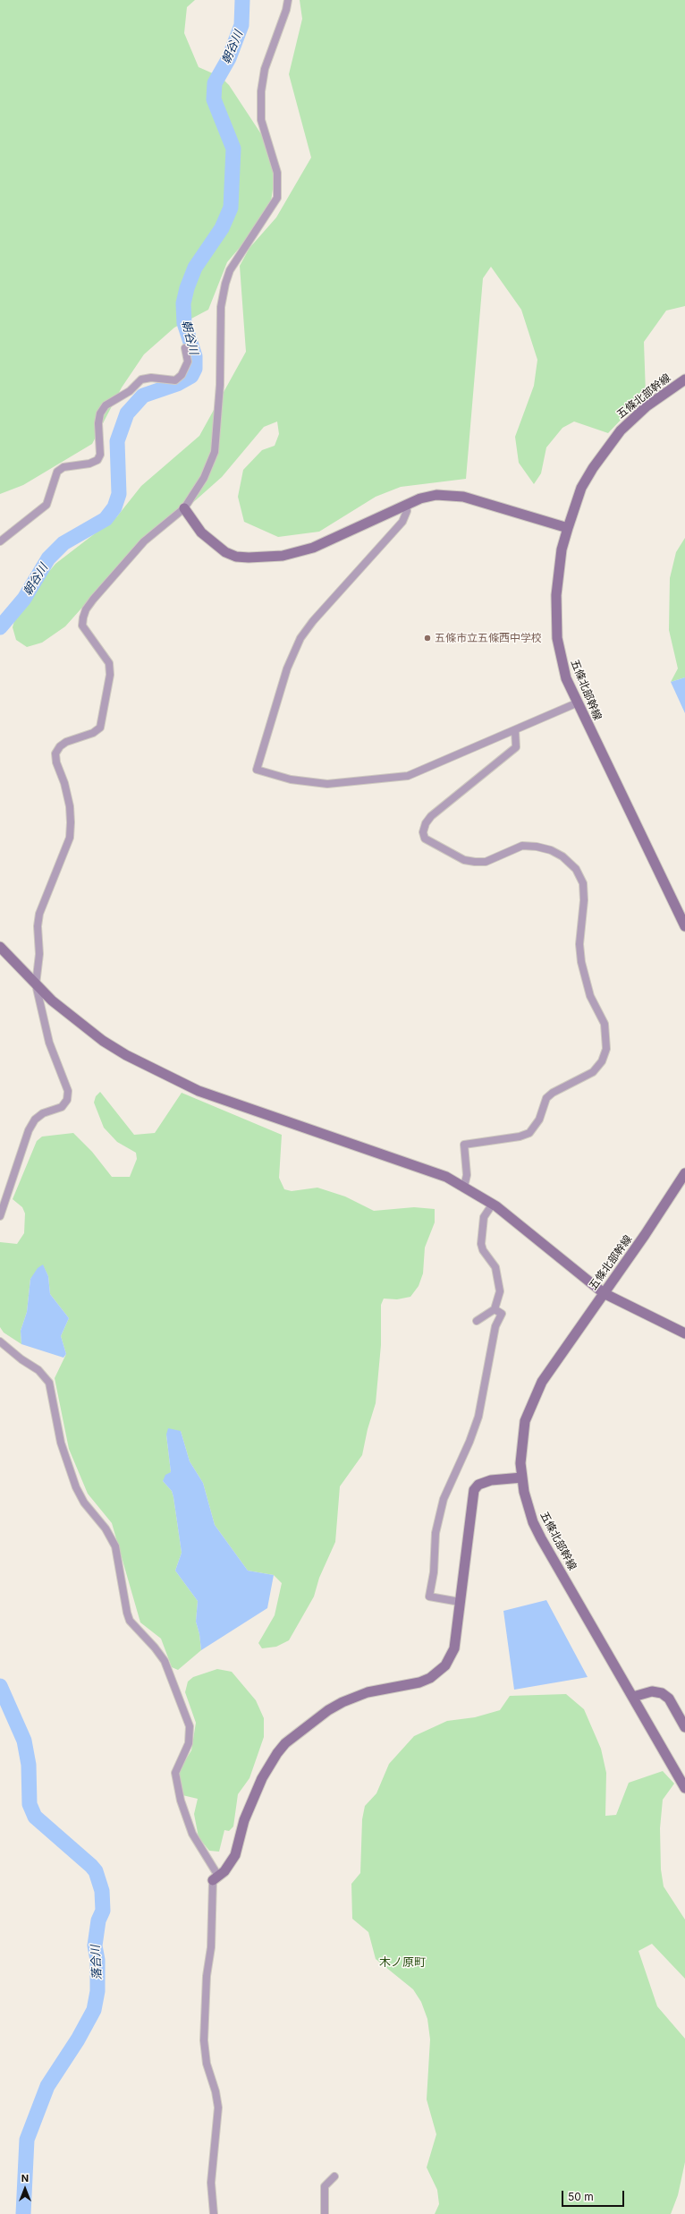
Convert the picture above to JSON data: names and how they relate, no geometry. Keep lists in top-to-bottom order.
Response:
{
  "streets": {
    "street": ["五條北部幹線"]
  },
  "districts": ["木ノ原町"],
  "water": ["朝谷川", "落合川"],
  "places": ["五條市立五條西中学校"],
  "scale_bar": "50 m",
  "north": "top"
}
